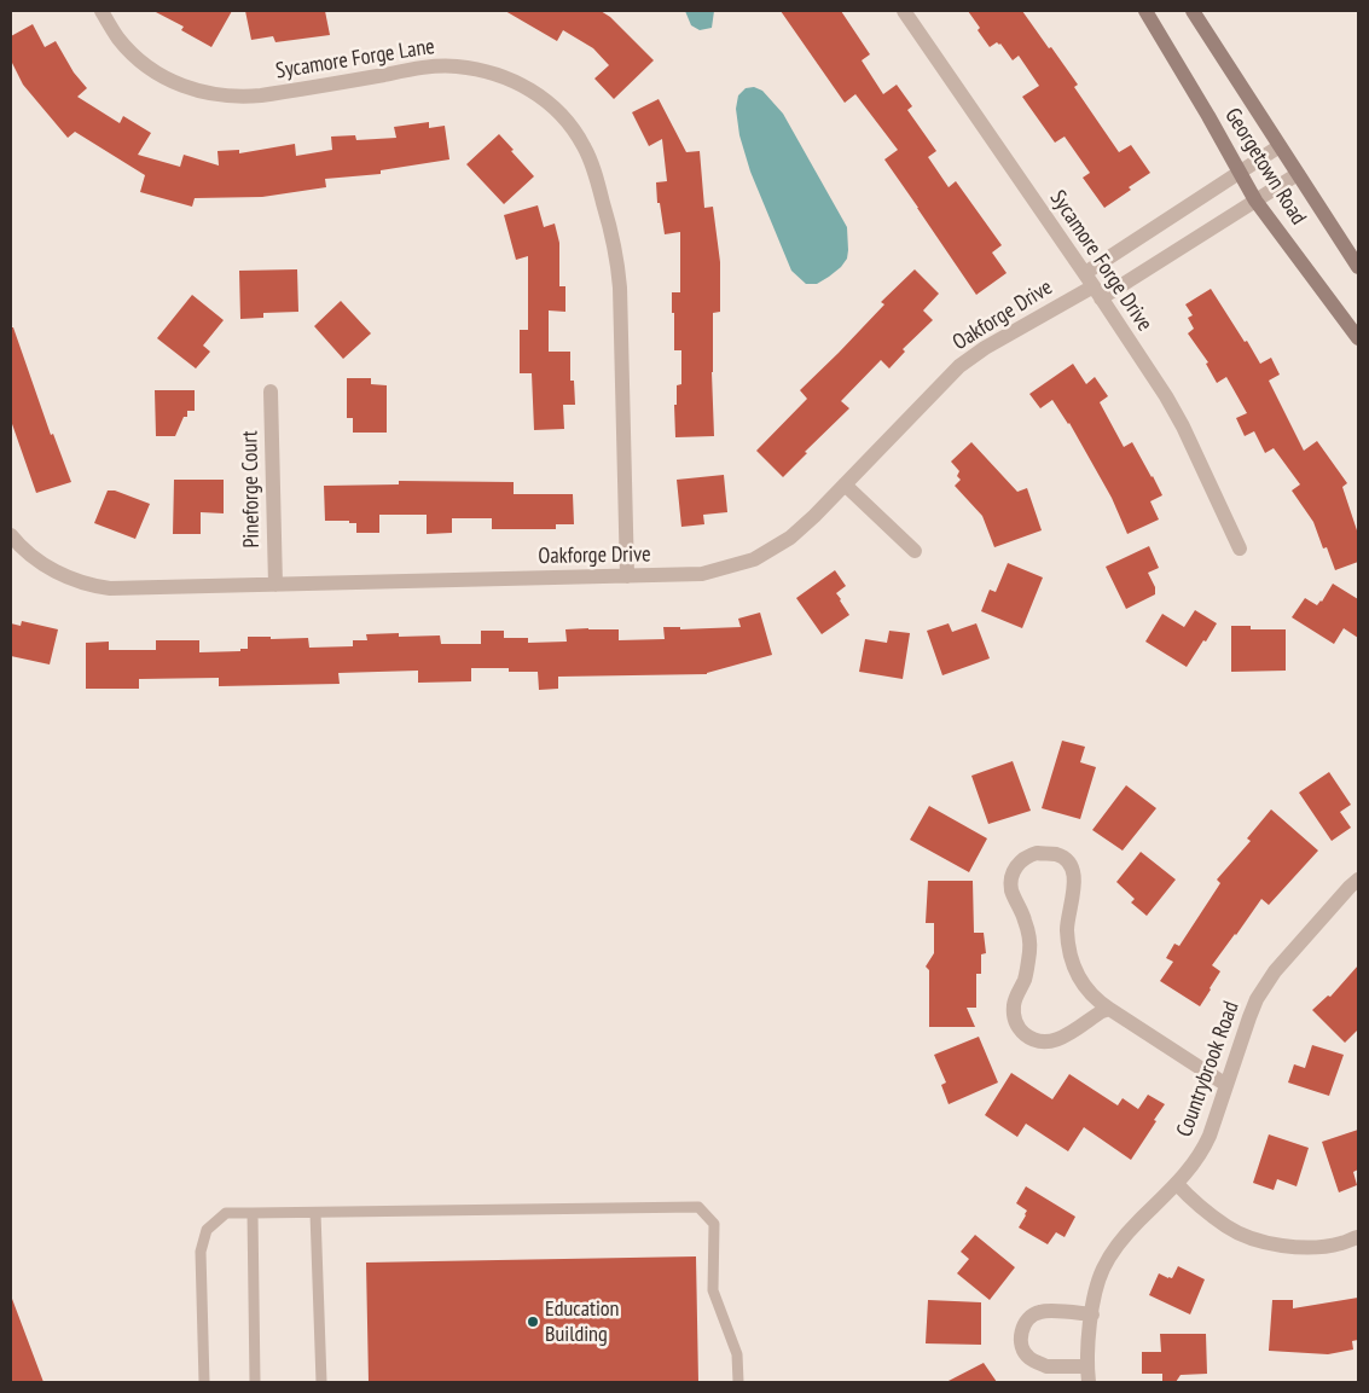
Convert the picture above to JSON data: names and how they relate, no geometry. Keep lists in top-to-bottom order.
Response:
{
  "streets": {
    "main road": ["Georgetown Road"],
    "street": [
      "Sycamore Forge Lane",
      "Sycamore Forge Drive",
      "Oakforge Drive",
      "Pineforge Court",
      "Countrybrook Road"
    ]
  },
  "crossings": [
    ["Sycamore Forge Lane", "Oakforge Drive"],
    ["Georgetown Road", "Oakforge Drive"],
    ["Sycamore Forge Drive", "Oakforge Drive"],
    ["Oakforge Drive", "Pineforge Court"]
  ],
  "places": ["Education Building"]
}
